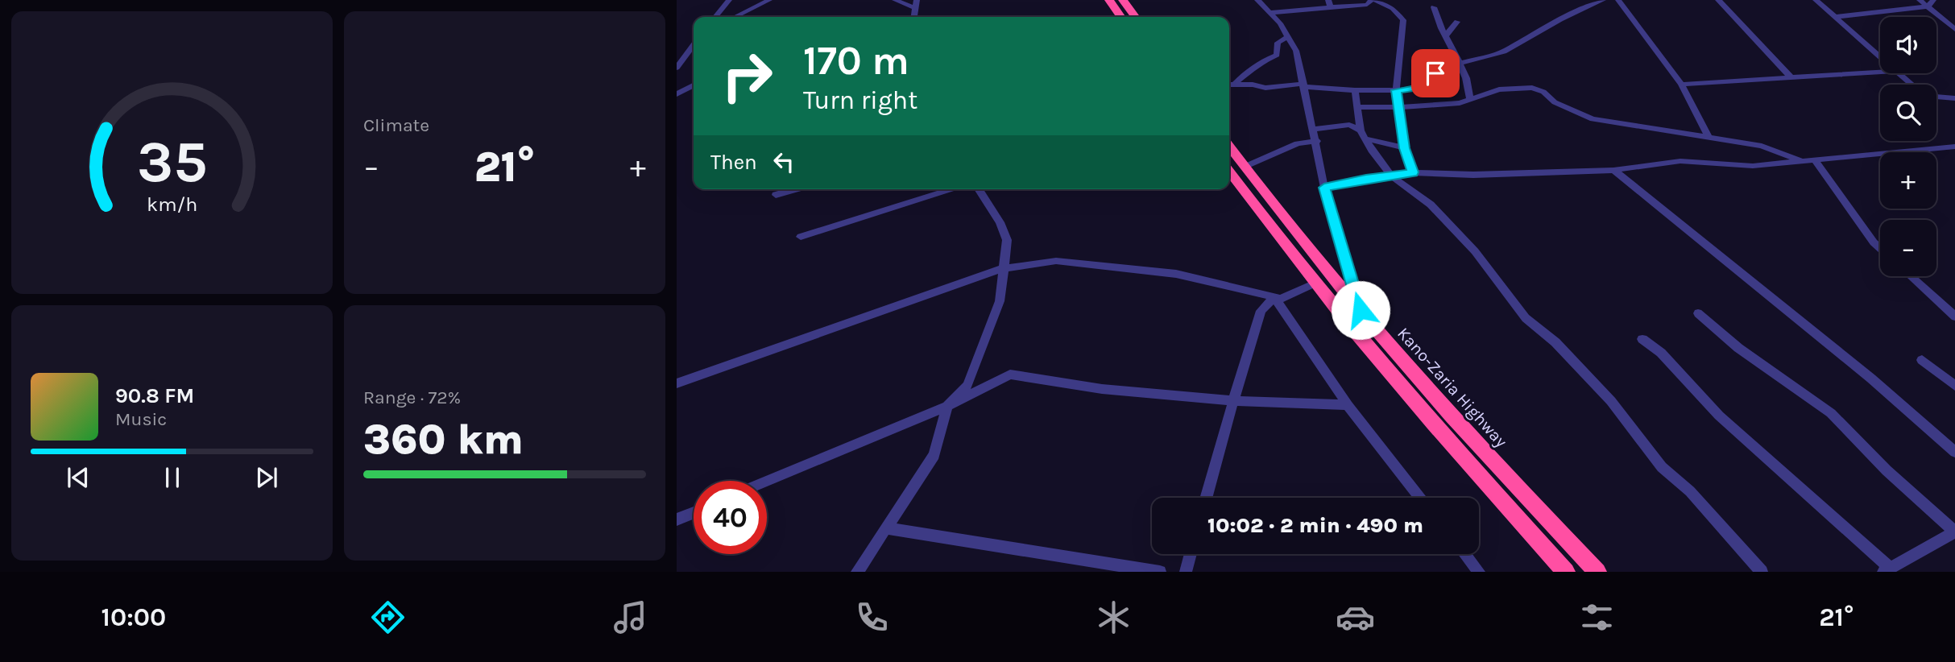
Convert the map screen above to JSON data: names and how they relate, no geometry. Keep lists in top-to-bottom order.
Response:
{
  "streets": {
    "highway": ["Kano-Zaria Highway"]
  },
  "page": {
    "tile": [
      "Climate",
      ["Range · 72%", "360 km"]
    ],
    "map_buttons": ["+", "−"],
    "turn": ["170 m", "Turn right"],
    "then": "Then",
    "heat": ["−", "21°", "+"],
    "song": ["90.8 FM", "Music"],
    "limit": "40",
    "trip": "10:02 · 2 min · 490 m",
    "tabs": ["10:00", "21°"],
    "gauge": ["35", "km/h"]
  }
}
